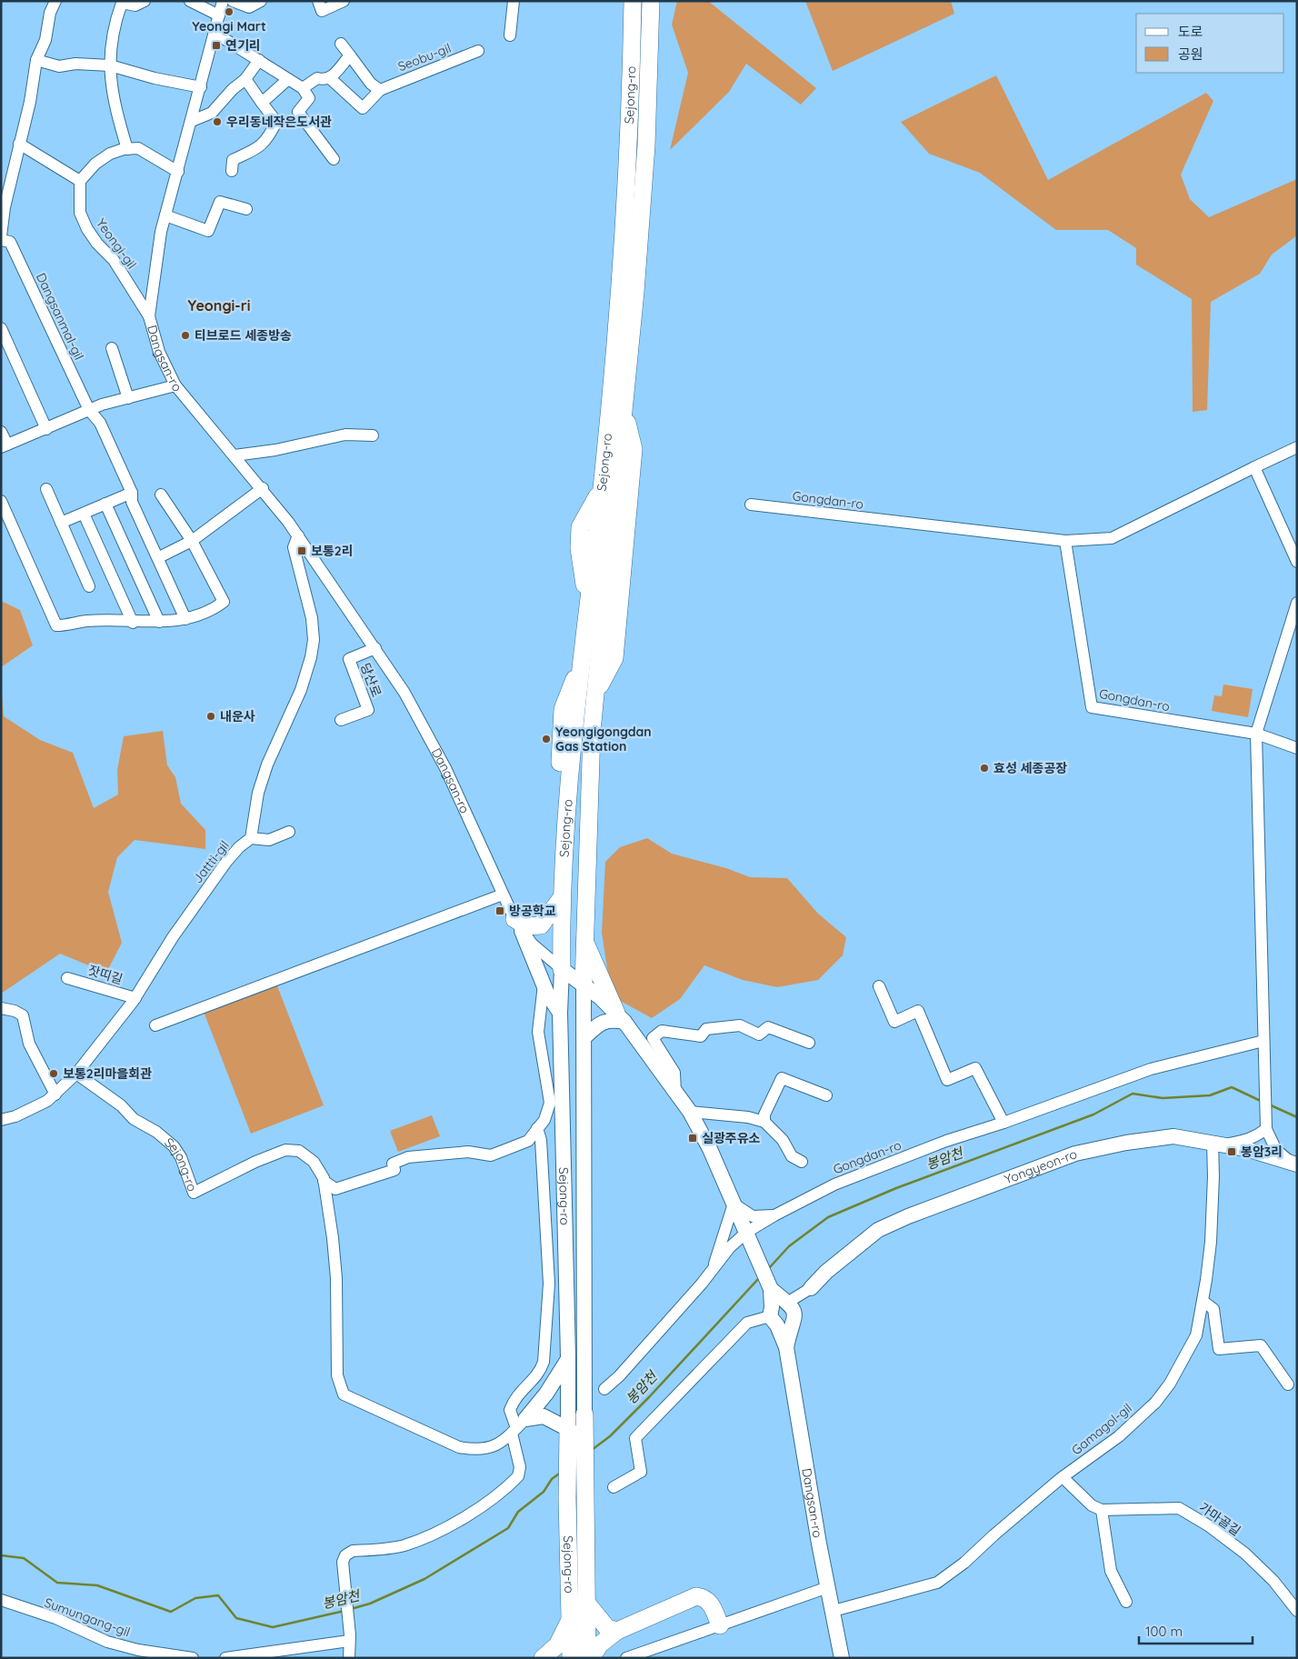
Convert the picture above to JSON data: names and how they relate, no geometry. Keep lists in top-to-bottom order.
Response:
{
  "streets": {
    "highway": ["Sejong-ro"],
    "main road": ["Dangsan-ro", "Yongyeon-ro"],
    "street": [
      "Seobu-gil",
      "Yeongi-gil",
      "Dangsanmal-gil",
      "Gongdan-ro",
      "당산로",
      "Jattti-gil",
      "잣띠길",
      "Gamagol-gil",
      "가마골길",
      "Sumungang-gil"
    ]
  },
  "crossings": [
    ["Sejong-ro", "Dangsan-ro"],
    ["Sejong-ro", "Jattti-gil"],
    ["Yeongi-gil", "Dangsan-ro"],
    ["Dangsan-ro", "Gongdan-ro"],
    ["Dangsan-ro", "당산로"],
    ["Dangsan-ro", "Gamagol-gil"],
    ["Jattti-gil", "잣띠길"],
    ["Yongyeon-ro", "Gamagol-gil"]
  ],
  "districts": ["Yeongi-ri"],
  "water": ["봉암천"],
  "places": {
    "other": [
      "Yeongi Mart",
      "우리동네작은도서관",
      "티브로드 세종방송",
      "내운사",
      "Yeongigongdan Gas Station",
      "효성 세종공장",
      "보통2리마을회관"
    ],
    "transit": [
      "연기리",
      "보통2리",
      "방공학교",
      "실광주유소",
      "봉암3리"
    ]
  },
  "legend": ["도로", "공원"],
  "scale_bar": "100 m"
}
